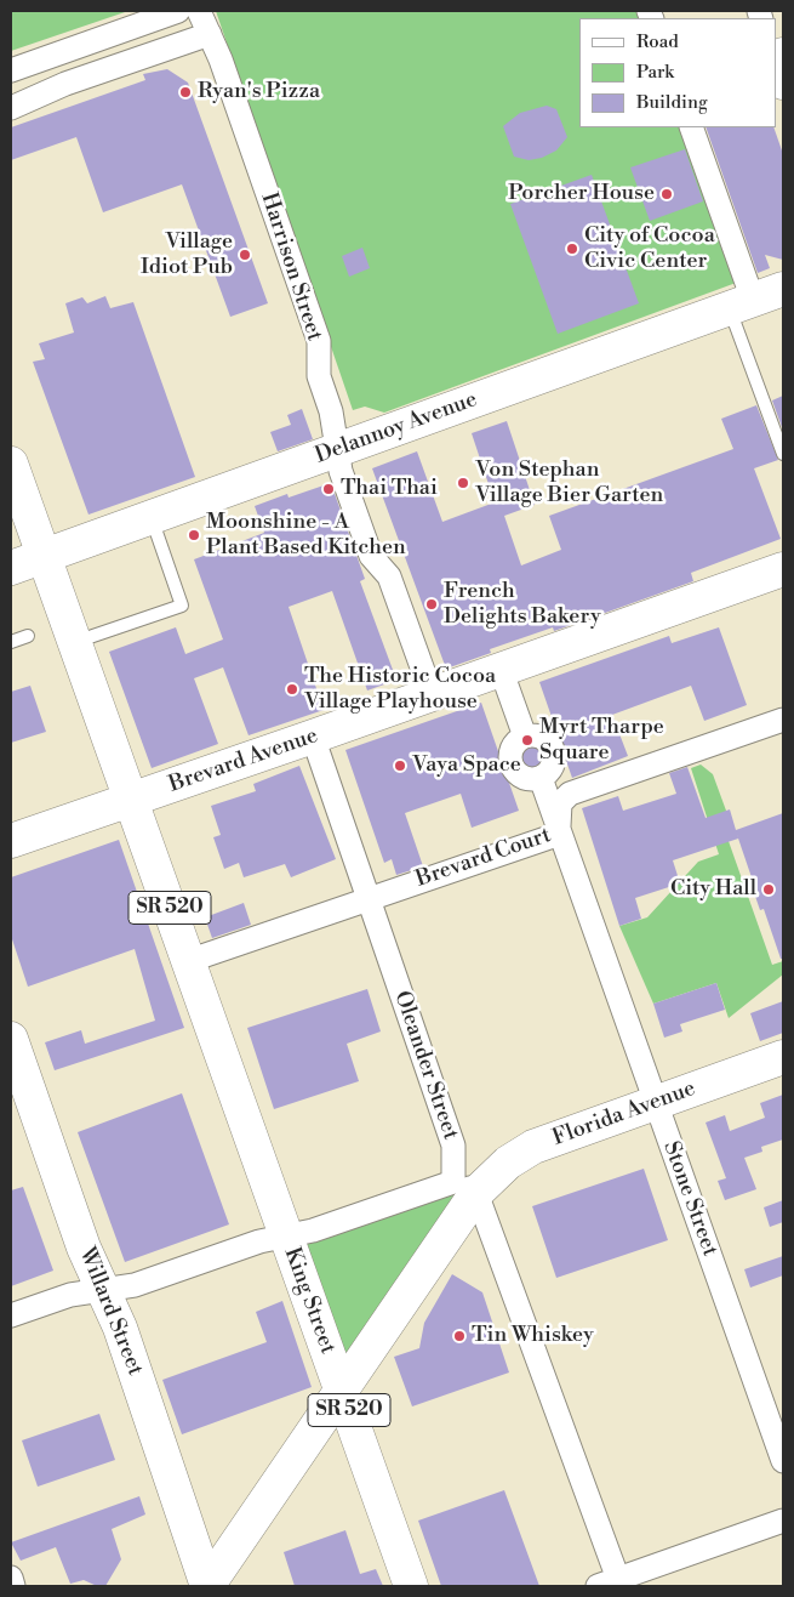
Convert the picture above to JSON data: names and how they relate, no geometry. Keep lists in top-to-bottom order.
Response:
{
  "streets": {
    "street": [
      "Harrison Street",
      "Delannoy Avenue",
      "Brevard Avenue",
      "Brevard Court",
      "SR 520",
      "Oleander Street",
      "Florida Avenue",
      "Stone Street",
      "King Street",
      "Willard Street"
    ]
  },
  "crossings": [
    ["Harrison Street", "Delannoy Avenue"],
    ["Harrison Street", "Brevard Avenue"],
    ["Delannoy Avenue", "SR 520"],
    ["Brevard Avenue", "SR 520"],
    ["Brevard Avenue", "Oleander Street"],
    ["Brevard Court", "SR 520"],
    ["Brevard Court", "Oleander Street"],
    ["Brevard Court", "Stone Street"],
    ["Brevard Court", "King Street"],
    ["SR 520", "King Street"],
    ["Oleander Street", "Florida Avenue"],
    ["Florida Avenue", "Stone Street"],
    ["Florida Avenue", "King Street"],
    ["Florida Avenue", "Willard Street"]
  ],
  "places": [
    "Ryan's Pizza",
    "Porcher House",
    "City of Cocoa Civic Center",
    "Village Idiot Pub",
    "Von Stephan Village Bier Garten",
    "Thai Thai",
    "Moonshine - A Plant Based Kitchen",
    "French Delights Bakery",
    "The Historic Cocoa Village Playhouse",
    "Myrt Tharpe Square",
    "Vaya Space",
    "City Hall",
    "Tin Whiskey"
  ],
  "legend": ["Road", "Park", "Building"]
}
